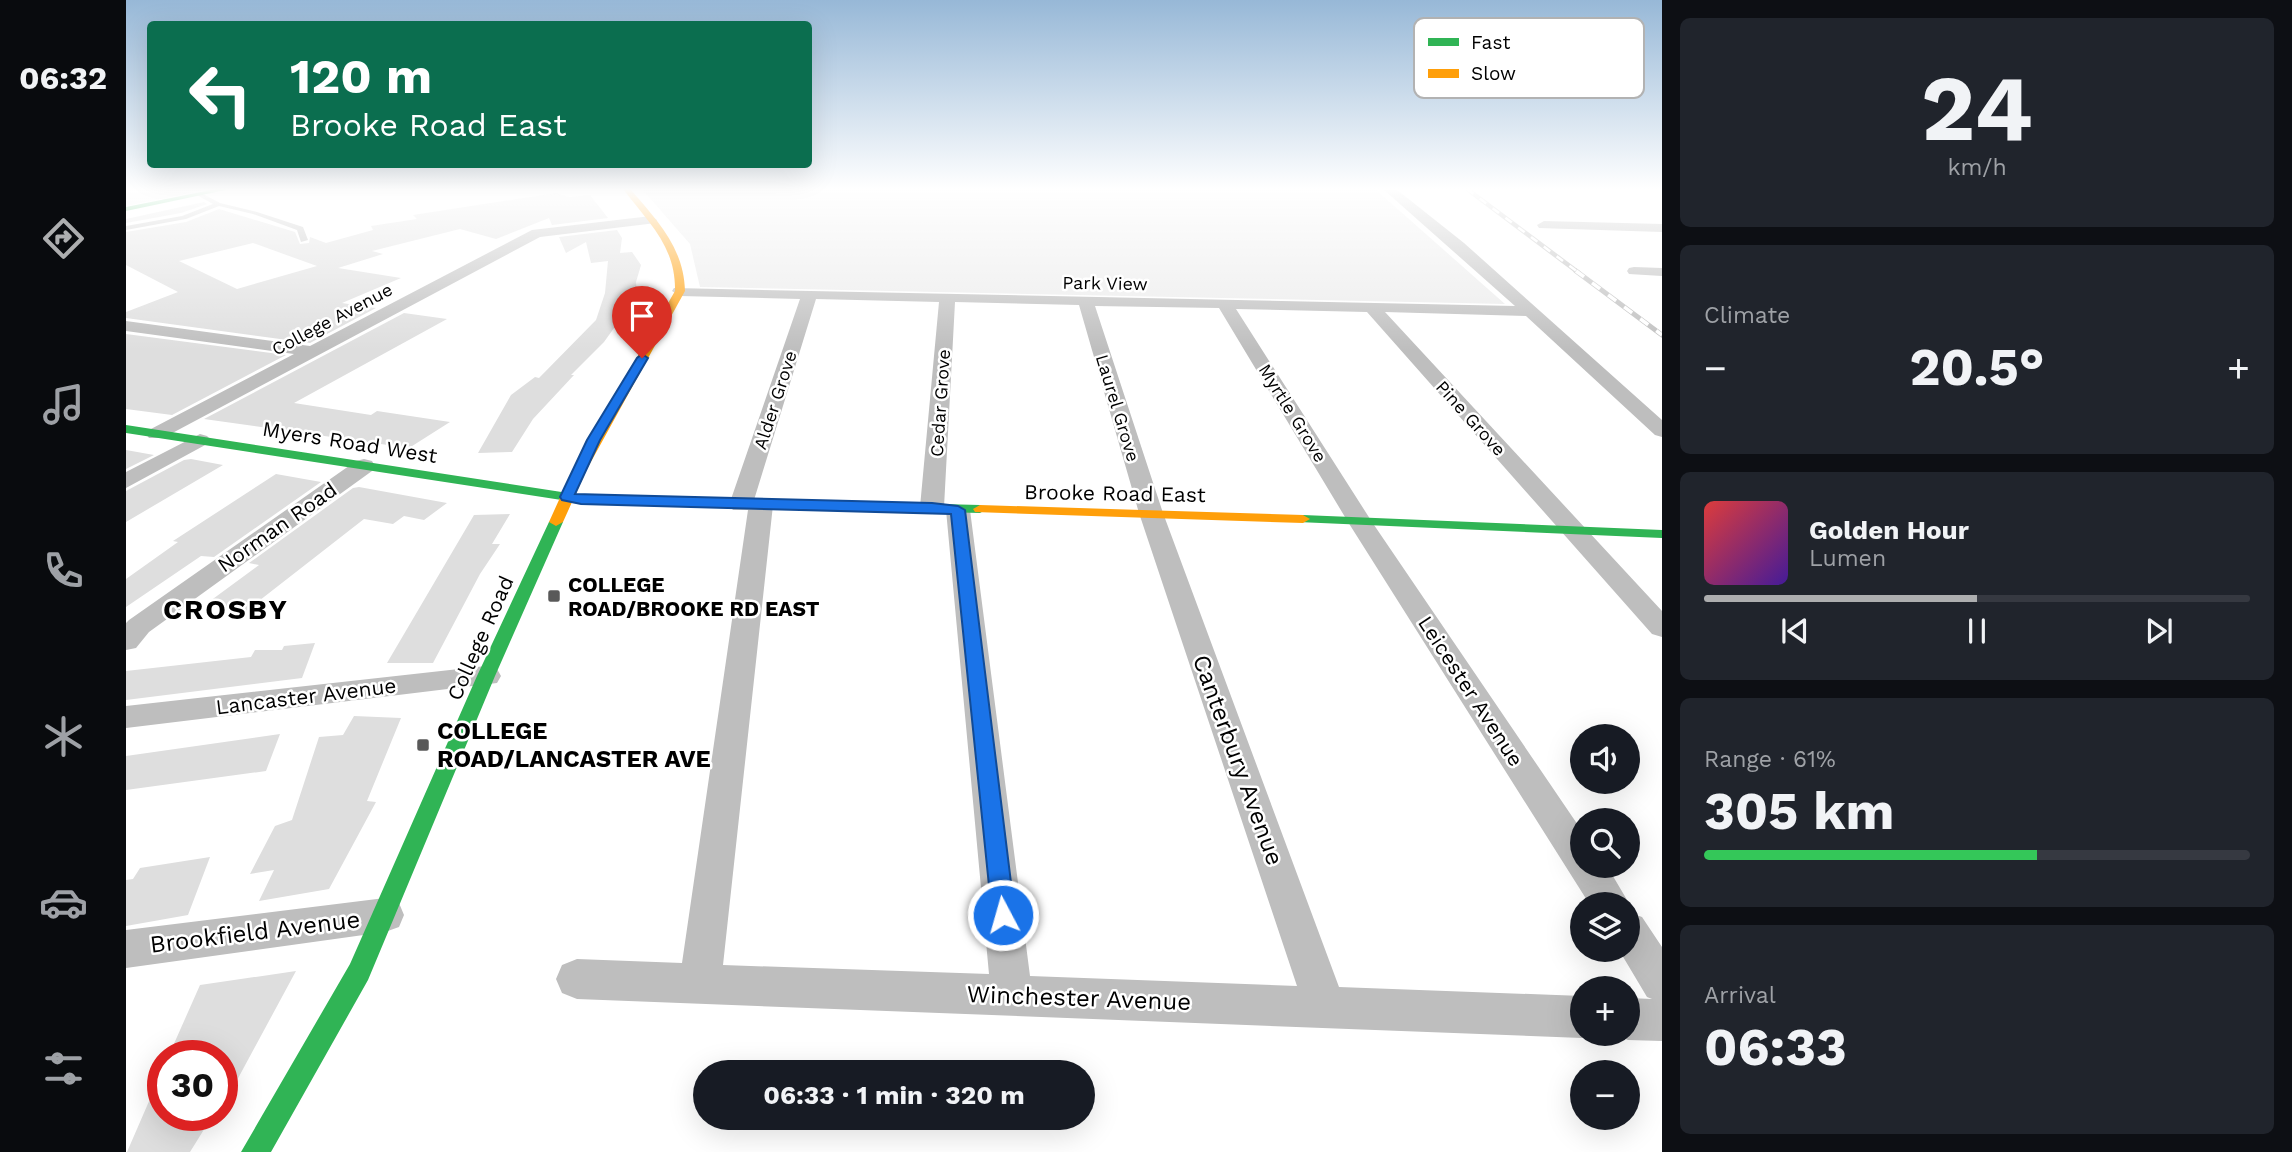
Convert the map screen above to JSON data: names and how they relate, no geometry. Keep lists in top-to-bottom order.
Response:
{
  "streets": {
    "main road": ["Myers Road West", "Brooke Road East", "College Road"],
    "street": [
      "Park View",
      "College Avenue",
      "Alder Grove",
      "Cedar Grove",
      "Laurel Grove",
      "Myrtle Grove",
      "Pine Grove",
      "Norman Road",
      "Leicester Avenue",
      "Lancaster Avenue",
      "Canterbury Avenue",
      "Brookfield Avenue",
      "Winchester Avenue"
    ]
  },
  "crossings": [
    ["Park View", "Alder Grove"],
    ["Park View", "Cedar Grove"],
    ["Park View", "Laurel Grove"],
    ["Park View", "Myrtle Grove"],
    ["Park View", "Pine Grove"],
    ["Park View", "College Road"],
    ["College Avenue", "Myers Road West"],
    ["Alder Grove", "Brooke Road East"],
    ["Alder Grove", "Winchester Avenue"],
    ["Cedar Grove", "Brooke Road East"],
    ["Cedar Grove", "Winchester Avenue"],
    ["Laurel Grove", "Brooke Road East"],
    ["Laurel Grove", "Canterbury Avenue"],
    ["Myrtle Grove", "Brooke Road East"],
    ["Myrtle Grove", "Leicester Avenue"],
    ["Pine Grove", "Brooke Road East"],
    ["Myers Road West", "Brooke Road East"],
    ["Myers Road West", "Norman Road"],
    ["Myers Road West", "College Road"],
    ["Brooke Road East", "College Road"],
    ["Brooke Road East", "Leicester Avenue"],
    ["Brooke Road East", "Canterbury Avenue"],
    ["College Road", "Lancaster Avenue"],
    ["College Road", "Brookfield Avenue"],
    ["Canterbury Avenue", "Winchester Avenue"]
  ],
  "districts": ["CROSBY"],
  "places": {
    "transit": ["COLLEGE ROAD/BROOKE RD EAST", "COLLEGE ROAD/LANCASTER AVE"]
  },
  "legend": ["Fast", "Slow"],
  "page": {
    "tabs": "06:32",
    "tile": [
      ["24", "km/h"],
      "Climate",
      ["Range · 61%", "305 km"],
      ["Arrival", "06:33"]
    ],
    "turn": ["120 m", "Brooke Road East"],
    "heat": ["−", "20.5°", "+"],
    "song": ["Golden Hour", "Lumen"],
    "map_buttons": ["+", "−"],
    "limit": "30",
    "trip": "06:33 · 1 min · 320 m"
  }
}
